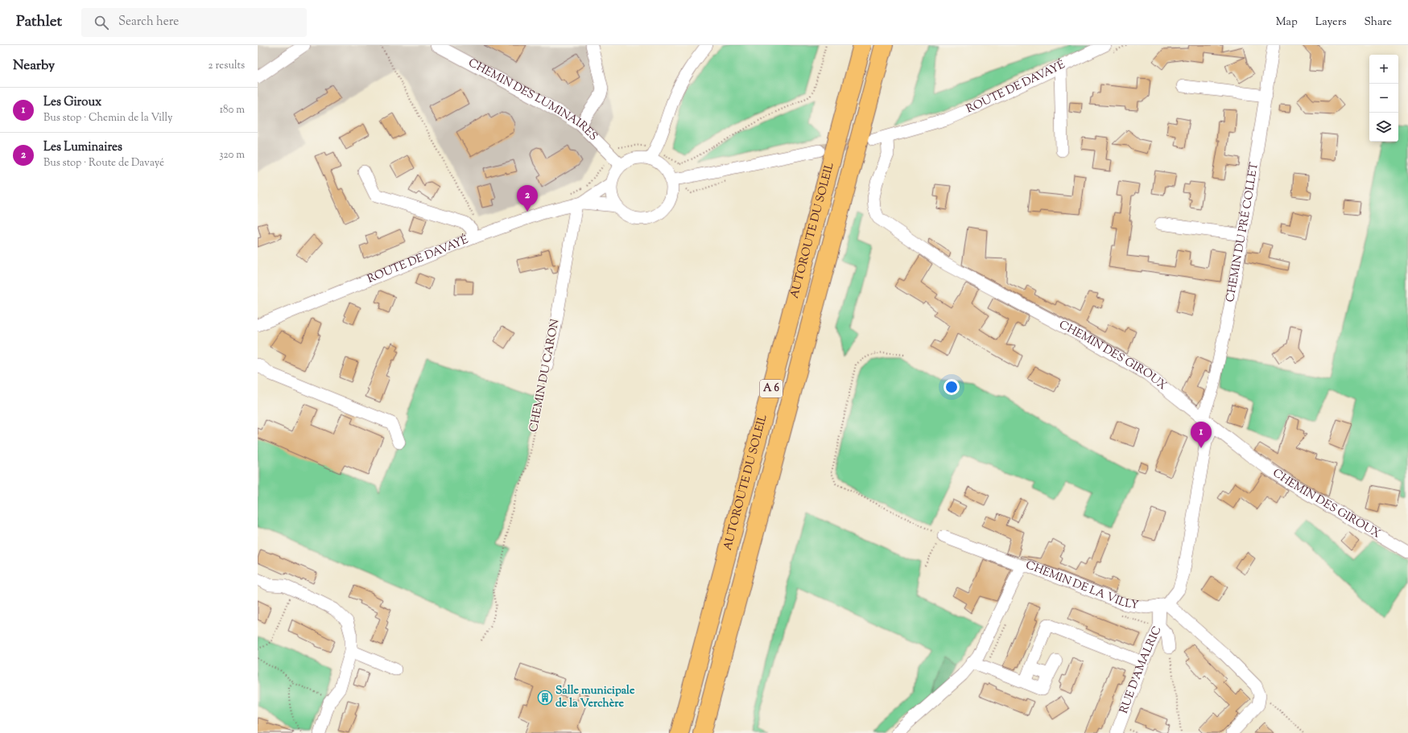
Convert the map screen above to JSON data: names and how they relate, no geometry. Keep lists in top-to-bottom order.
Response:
{
  "streets": {
    "highway": ["AUTOROUTE DU SOLEIL", "A 6"],
    "street": [
      "ROUTE DE DAVAYÉ",
      "CHEMIN DES LUMINAIRES",
      "CHEMIN DU PRÉ COLLET",
      "CHEMIN DES GIROUX",
      "CHEMIN DU CARON",
      "CHEMIN DE LA VILLY",
      "RUE D'AMALRIC"
    ]
  },
  "crossings": [
    ["ROUTE DE DAVAYÉ", "CHEMIN DES LUMINAIRES"],
    ["ROUTE DE DAVAYÉ", "CHEMIN DES GIROUX"],
    ["ROUTE DE DAVAYÉ", "CHEMIN DU CARON"],
    ["CHEMIN DU PRÉ COLLET", "CHEMIN DES GIROUX"],
    ["CHEMIN DE LA VILLY", "RUE D'AMALRIC"]
  ],
  "places": {
    "building": ["Salle municipale de la Verchère"]
  },
  "page": {
    "header": "Pathlet",
    "search": "Search here",
    "nav": ["Map", "Layers", "Share"],
    "heading": ["Nearby", "2 results"],
    "map_buttons": ["+", "−"],
    "list": [
      {
        "mark": "1",
        "name": "Les Giroux",
        "note": "Bus stop · Chemin de la Villy",
        "value": "180 m"
      },
      {
        "mark": "2",
        "name": "Les Luminaires",
        "note": "Bus stop · Route de Davayé",
        "value": "320 m"
      }
    ],
    "pins": ["2", "1"]
  }
}
